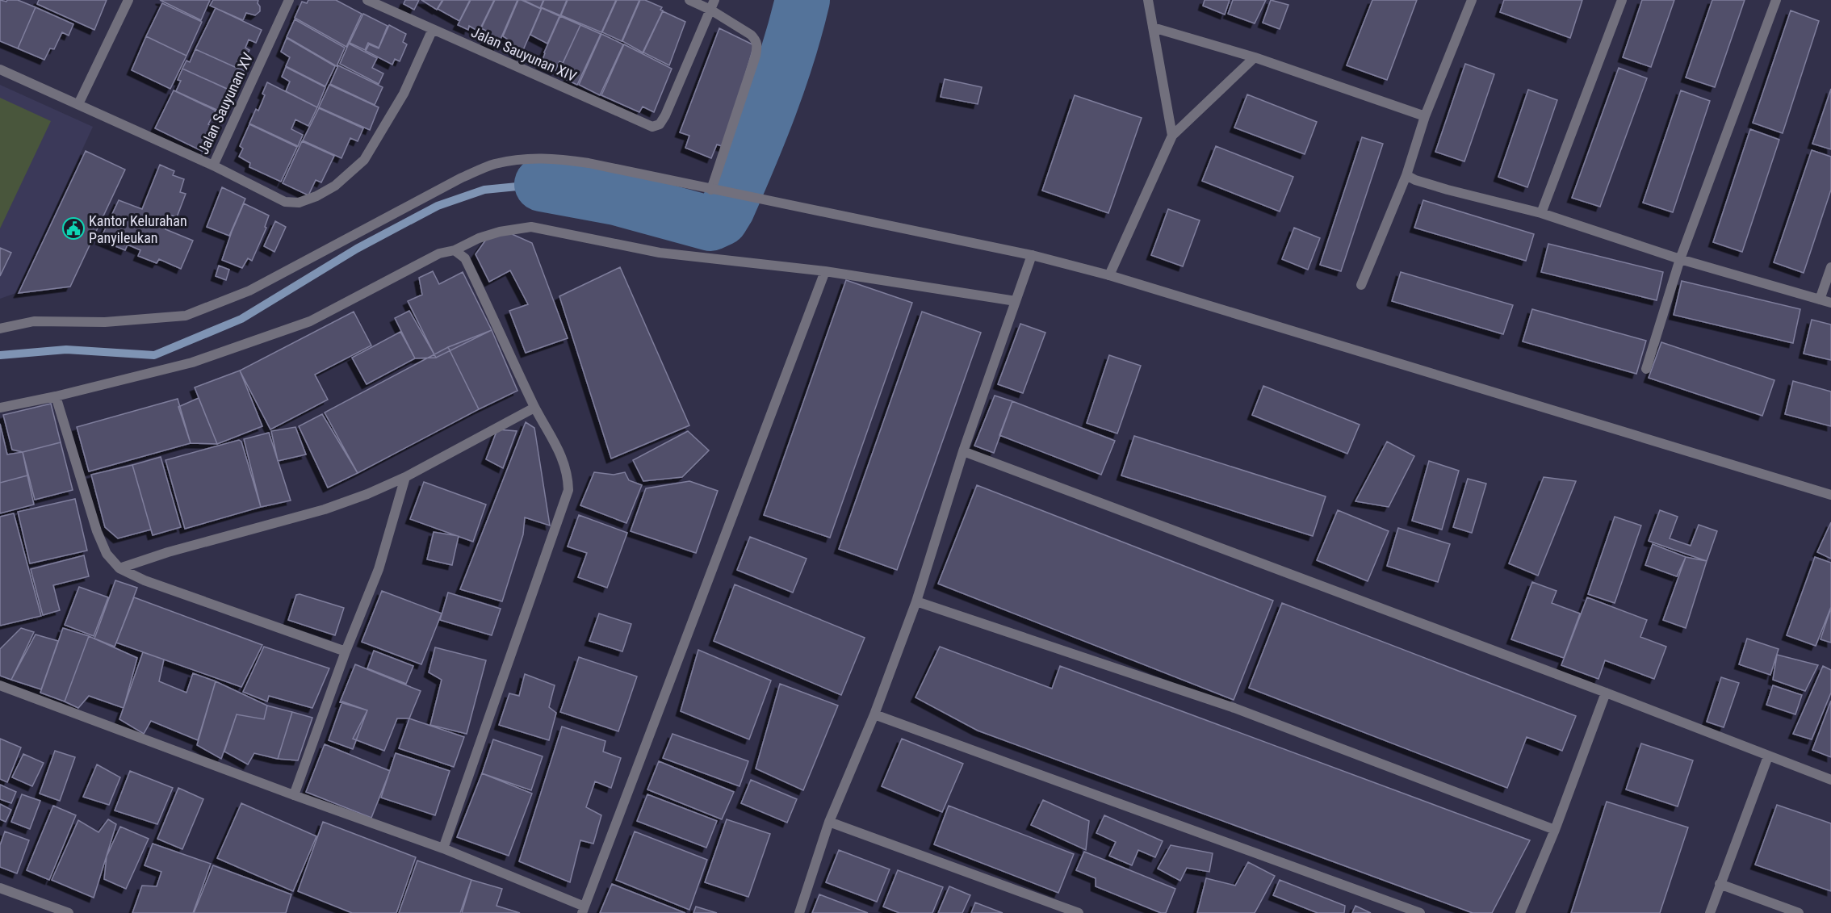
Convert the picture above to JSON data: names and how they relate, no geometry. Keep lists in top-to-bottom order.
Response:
{
  "streets": {
    "street": ["Jalan Sauyunan XIV", "Jalan Sauyunan XV"]
  },
  "places": {
    "public building": ["Kantor Kelurahan Panyileukan"]
  }
}
